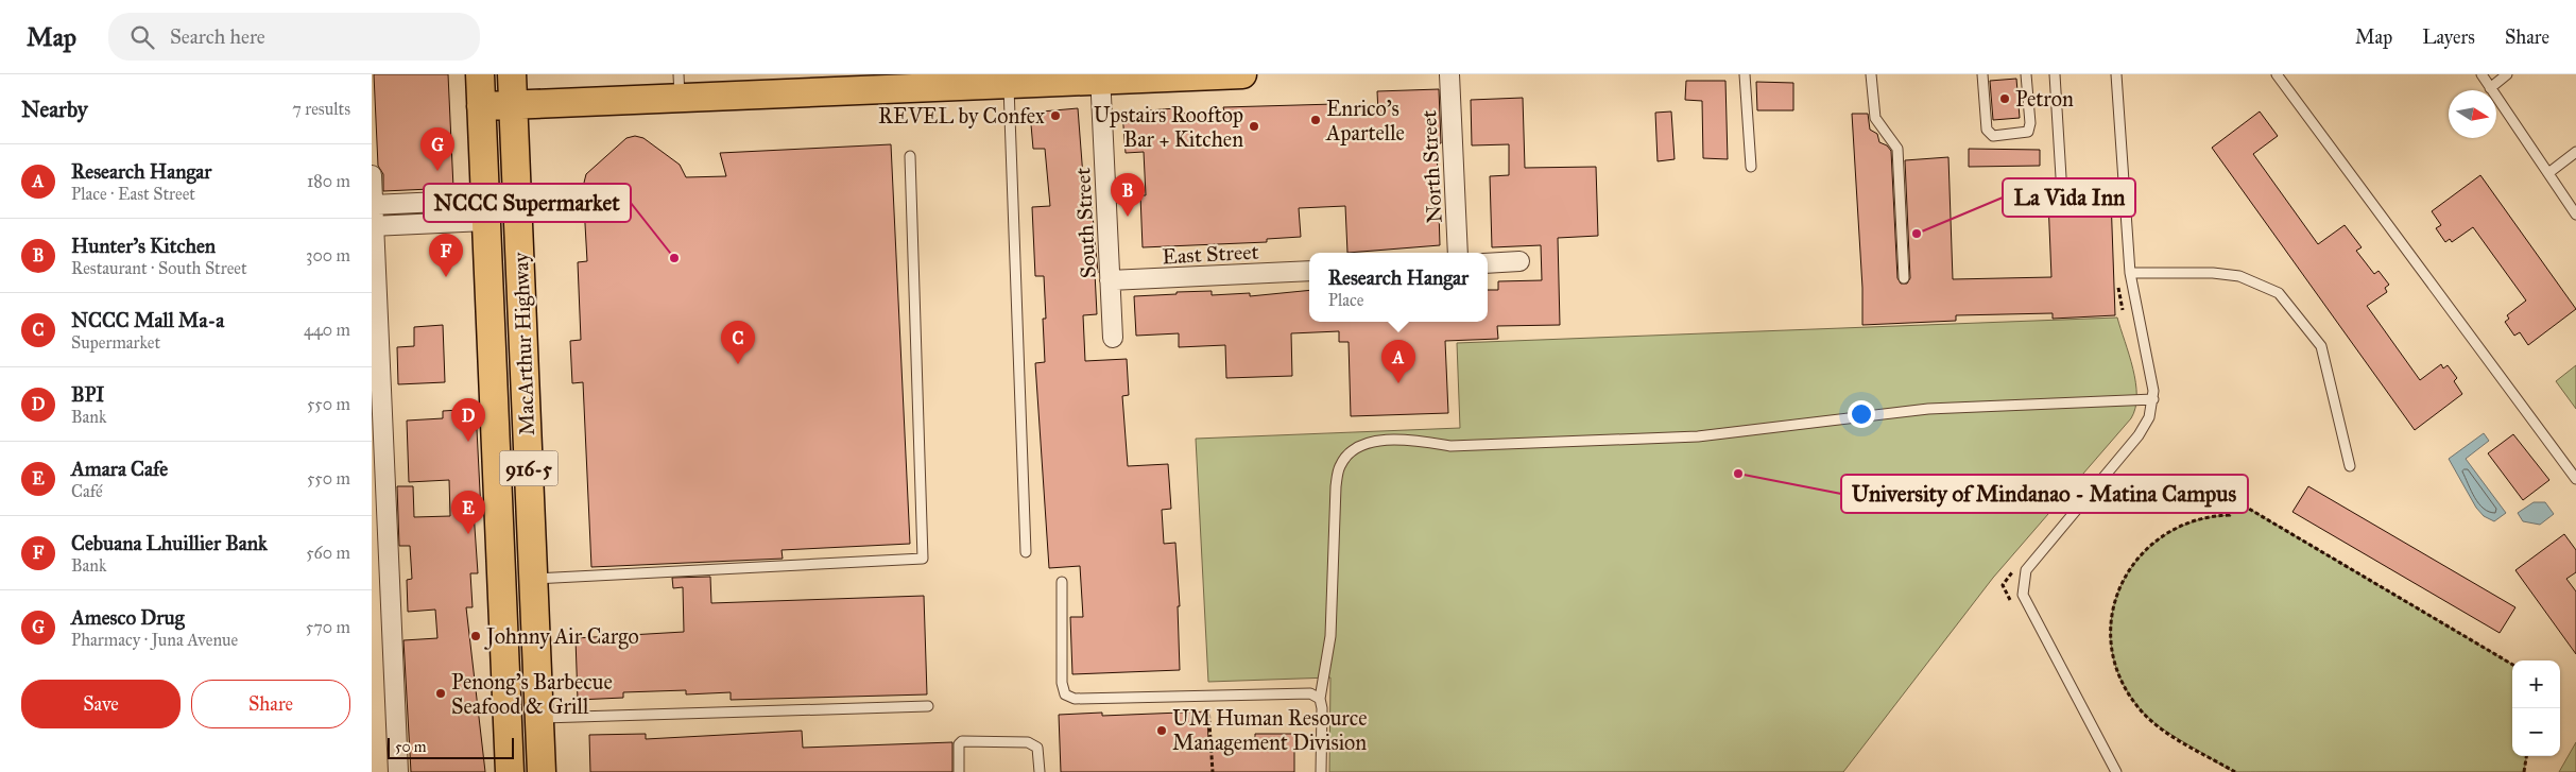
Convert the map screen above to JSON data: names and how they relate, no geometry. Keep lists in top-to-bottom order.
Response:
{
  "streets": {
    "main road": ["MacArthur Highway", "916-5"],
    "street": ["North Street", "South Street", "East Street"]
  },
  "crossings": [
    ["South Street", "East Street"]
  ],
  "places": [
    "Petron",
    "REVEL by Confex",
    "Enrico's Apartelle",
    "Upstairs Rooftop Bar + Kitchen",
    "La Vida Inn",
    "NCCC Supermarket",
    "University of Mindanao - Matina Campus",
    "Johnny Air Cargo",
    "Penong's Barbecue Seafood & Grill",
    "UM Human Resource Management Division"
  ],
  "scale_bar": "50 m",
  "north": "right",
  "page": {
    "header": "Map",
    "search": "Search here",
    "nav": ["Map", "Layers", "Share"],
    "heading": ["Nearby", "7 results"],
    "pins": [
      "G",
      "B",
      "F",
      "C",
      "A",
      "D",
      "E"
    ],
    "list": [
      {
        "mark": "A",
        "name": "Research Hangar",
        "note": "Place · East Street",
        "value": "180 m"
      },
      {
        "mark": "B",
        "name": "Hunter's Kitchen",
        "note": "Restaurant · South Street",
        "value": "300 m"
      },
      {
        "mark": "C",
        "name": "NCCC Mall Ma-a",
        "note": "Supermarket",
        "value": "440 m"
      },
      {
        "mark": "D",
        "name": "BPI",
        "note": "Bank",
        "value": "550 m"
      },
      {
        "mark": "E",
        "name": "Amara Cafe",
        "note": "Café",
        "value": "550 m"
      },
      {
        "mark": "F",
        "name": "Cebuana Lhuillier Bank",
        "note": "Bank",
        "value": "560 m"
      },
      {
        "mark": "G",
        "name": "Amesco Drug",
        "note": "Pharmacy · Juna Avenue",
        "value": "570 m"
      }
    ],
    "popup": ["Research Hangar", "Place"],
    "map_buttons": ["+", "−"],
    "buttons": ["Save", "Share"],
    "scale": "50 m"
  }
}
